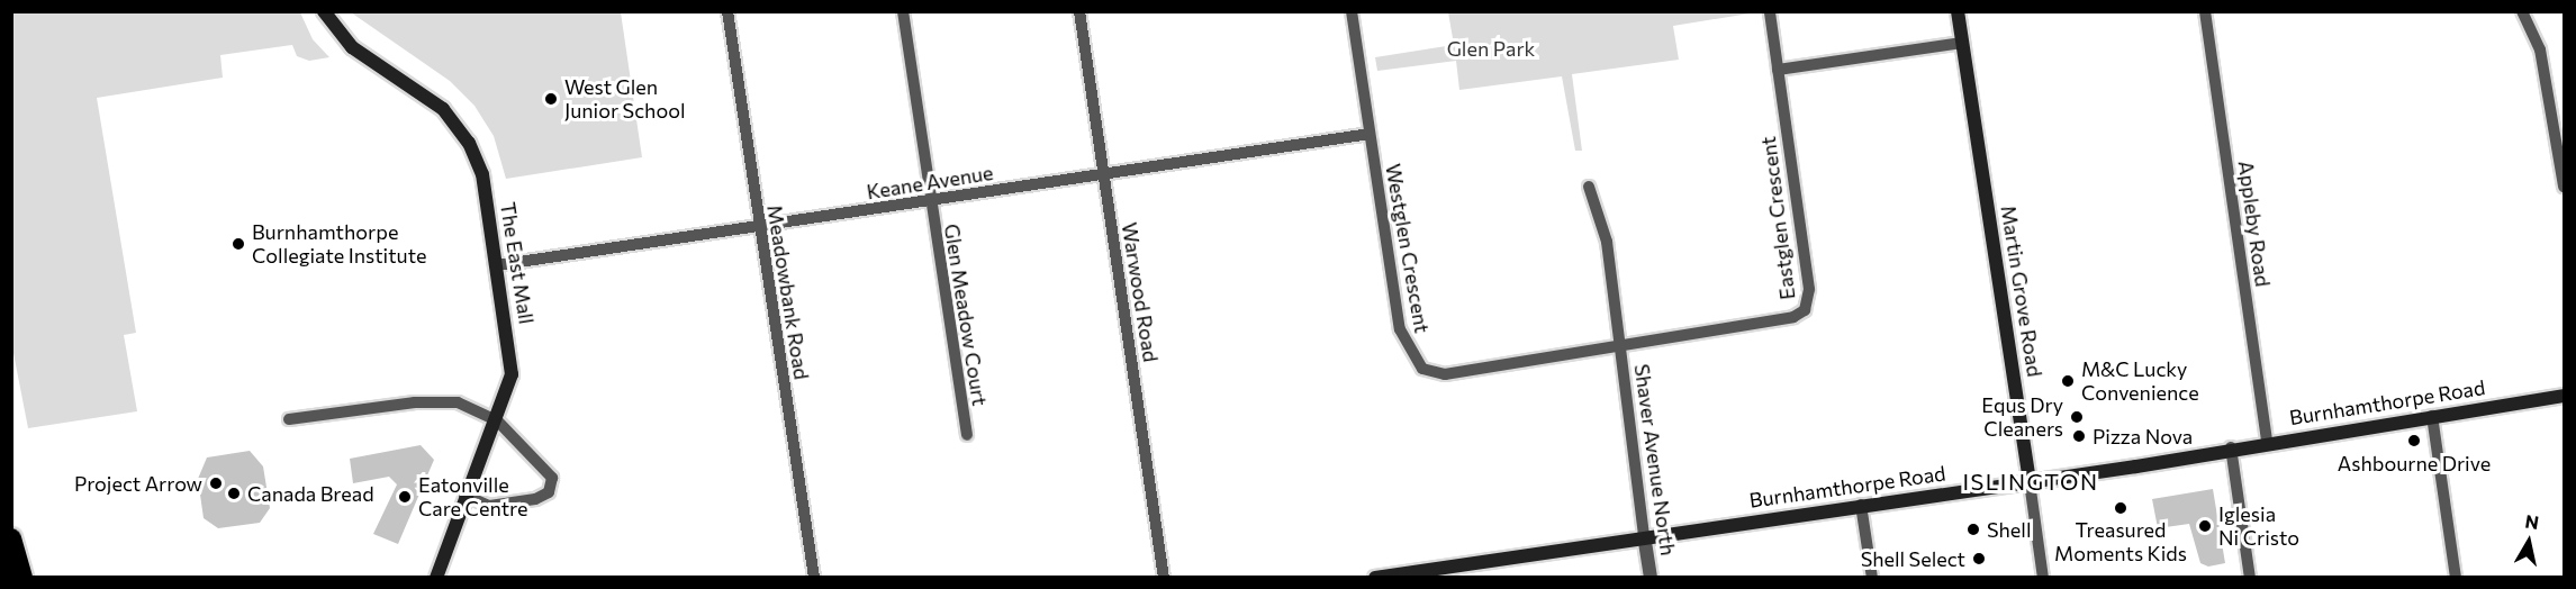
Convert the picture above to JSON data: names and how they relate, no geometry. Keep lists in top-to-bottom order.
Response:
{
  "streets": {
    "main road": ["The East Mall", "Martin Grove Road", "Burnhamthorpe Road"],
    "street": [
      "Keane Avenue",
      "Eastglen Crescent",
      "Appleby Road",
      "Westglen Crescent",
      "Meadowbank Road",
      "Warwood Road",
      "Glen Meadow Court",
      "Shaver Avenue North"
    ]
  },
  "crossings": [
    ["Keane Avenue", "Westglen Crescent"],
    ["Keane Avenue", "The East Mall"],
    ["Keane Avenue", "Meadowbank Road"],
    ["Keane Avenue", "Warwood Road"],
    ["Keane Avenue", "Glen Meadow Court"],
    ["Eastglen Crescent", "Westglen Crescent"],
    ["Eastglen Crescent", "Shaver Avenue North"],
    ["Appleby Road", "Burnhamthorpe Road"],
    ["Westglen Crescent", "Shaver Avenue North"],
    ["Martin Grove Road", "Burnhamthorpe Road"],
    ["Burnhamthorpe Road", "Shaver Avenue North"]
  ],
  "districts": ["ISLINGTON"],
  "parks": ["Glen Park"],
  "places": [
    "West Glen Junior School",
    "Burnhamthorpe Collegiate Institute",
    "M&C Lucky Convenience",
    "Equs Dry Cleaners",
    "Pizza Nova",
    "Ashbourne Drive",
    "Project Arrow",
    "Canada Bread",
    "Eatonville Care Centre",
    "Treasured Moments Kids",
    "Iglesia Ni Cristo",
    "Shell",
    "Shell Select"
  ],
  "north": "top"
}
